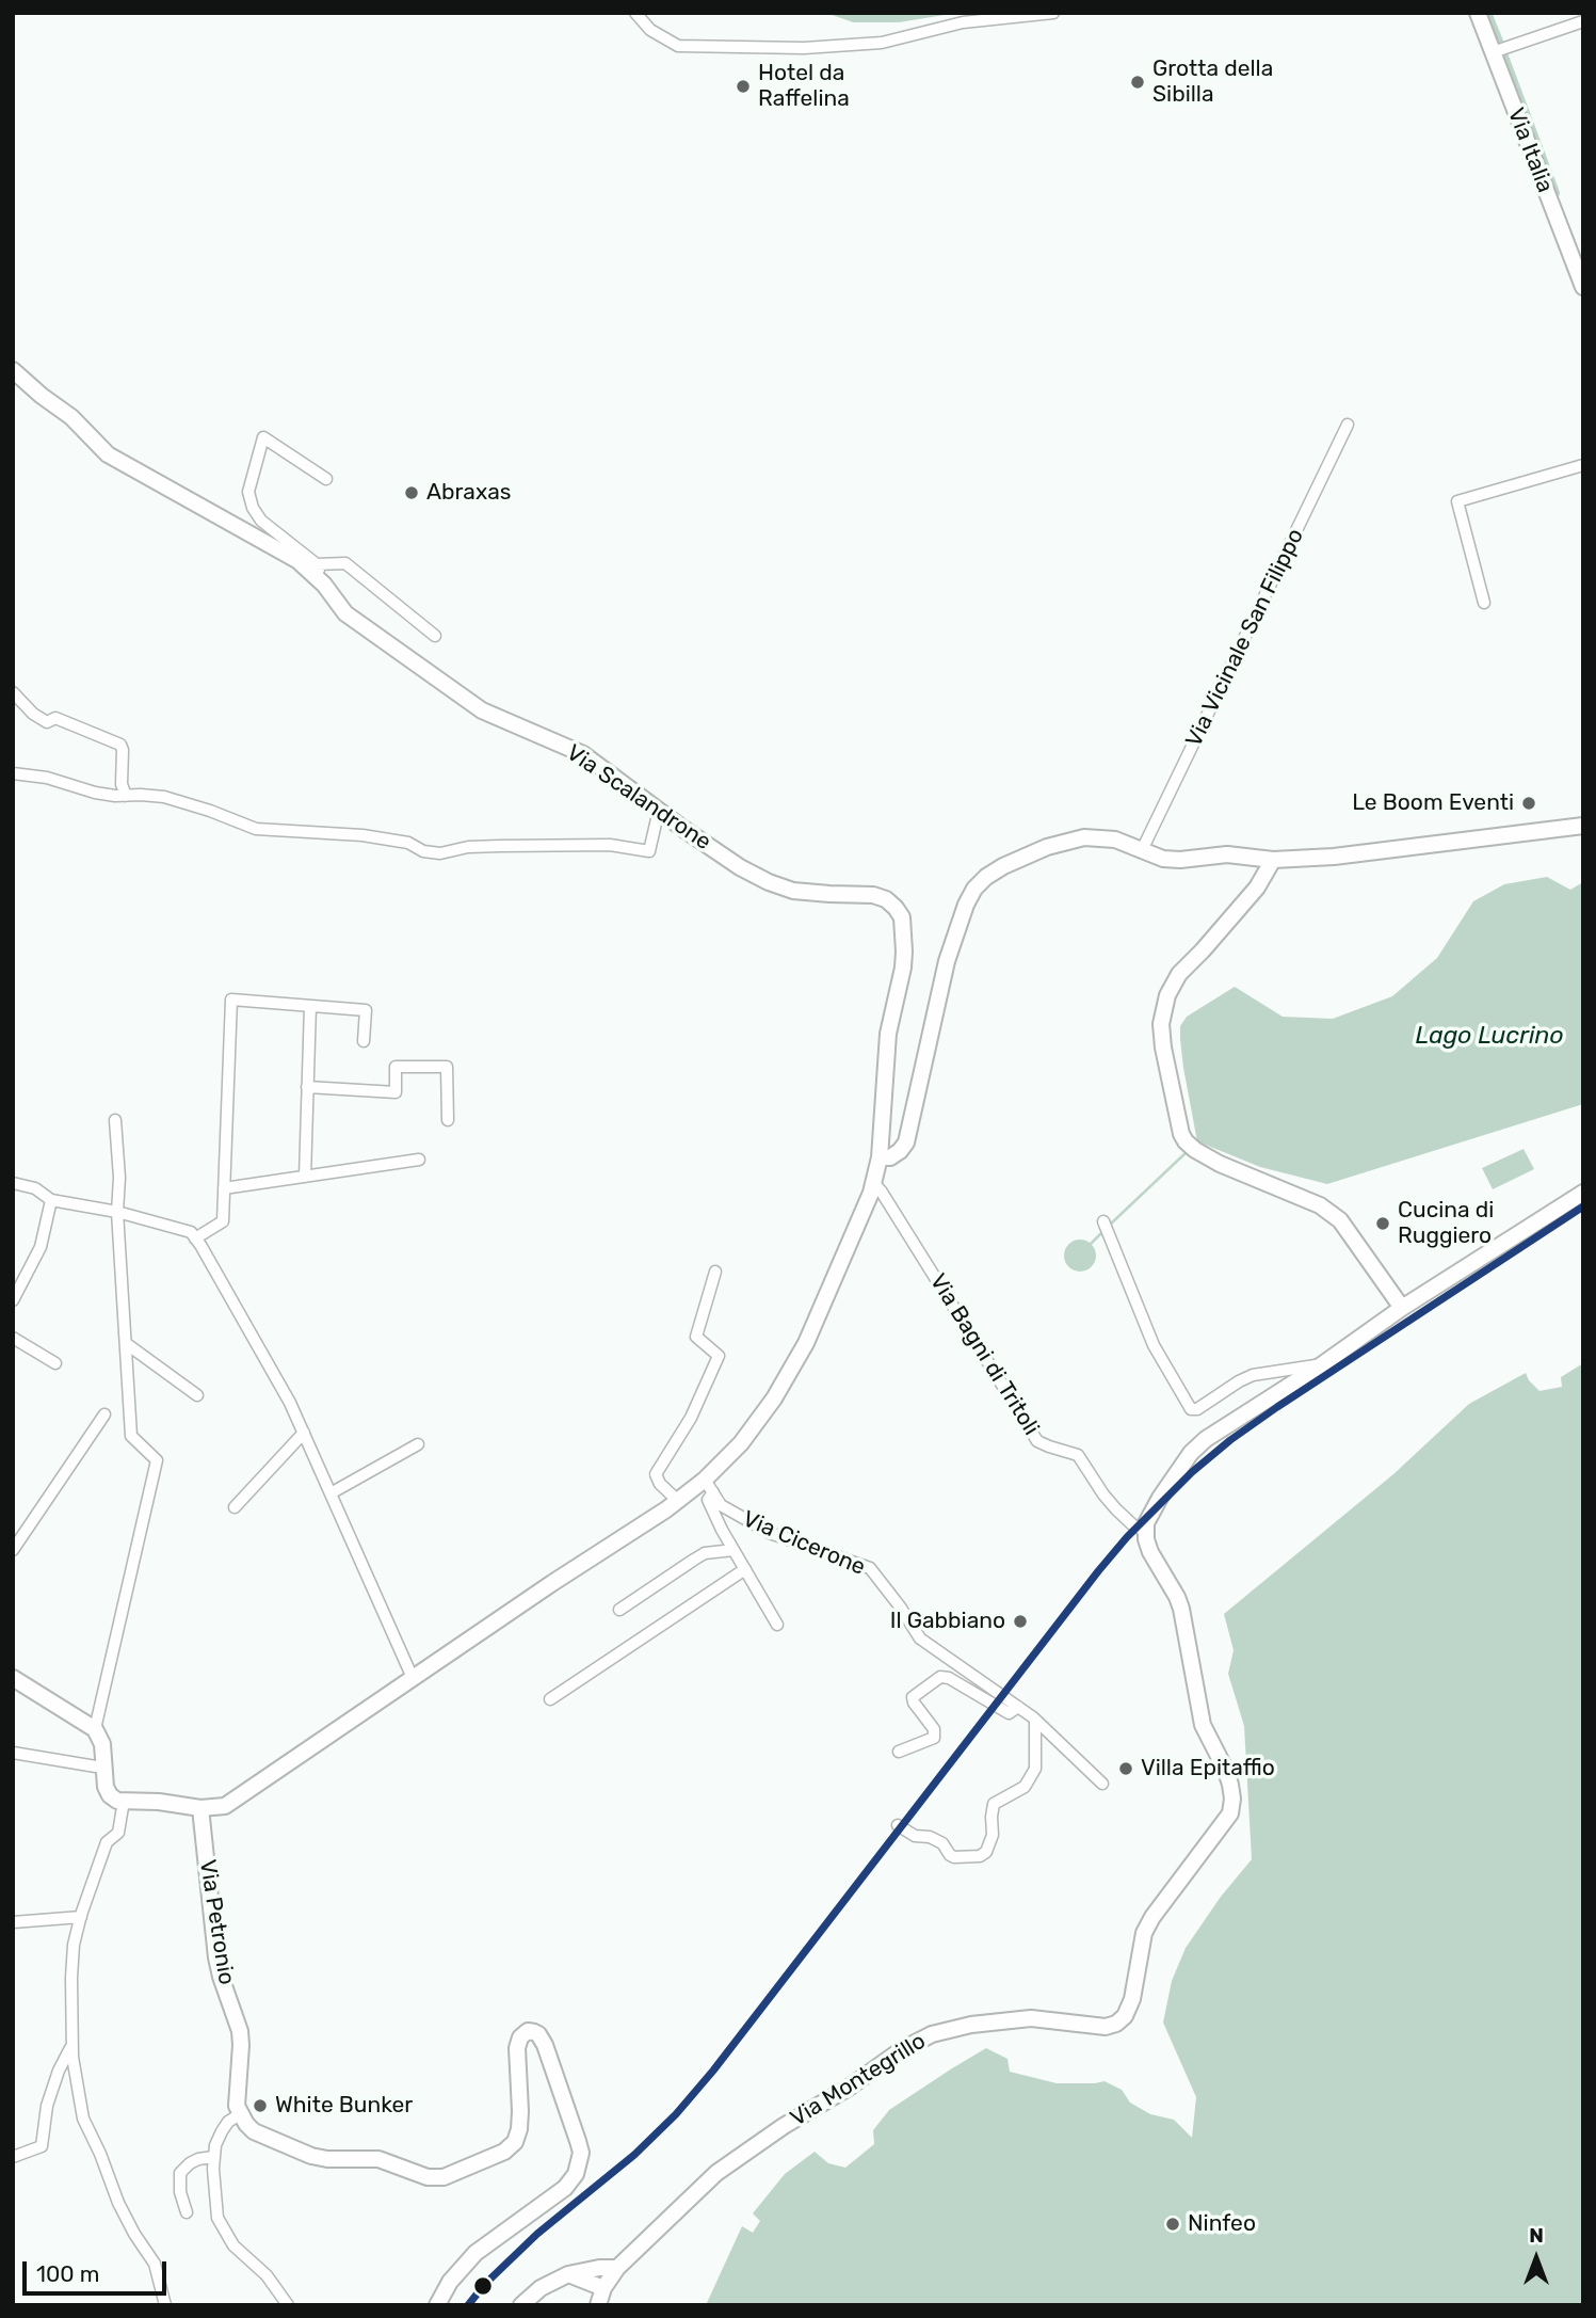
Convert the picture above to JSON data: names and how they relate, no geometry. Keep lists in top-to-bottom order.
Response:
{
  "streets": {
    "street": [
      "Via Italia",
      "Via Vicinale San Filippo",
      "Via Scalandrone",
      "Via Bagni di Tritoli",
      "Via Cicerone",
      "Via Petronio",
      "Via Montegrillo"
    ]
  },
  "crossings": [
    ["Via Bagni di Tritoli", "Via Montegrillo"]
  ],
  "water": ["Lago Lucrino"],
  "places": [
    "Grotta della Sibilla",
    "Hotel da Raffelina",
    "Abraxas",
    "Le Boom Eventi",
    "Cucina di Ruggiero",
    "Il Gabbiano",
    "Villa Epitaffio",
    "White Bunker",
    "Ninfeo"
  ],
  "scale_bar": "100 m",
  "north": "top"
}
